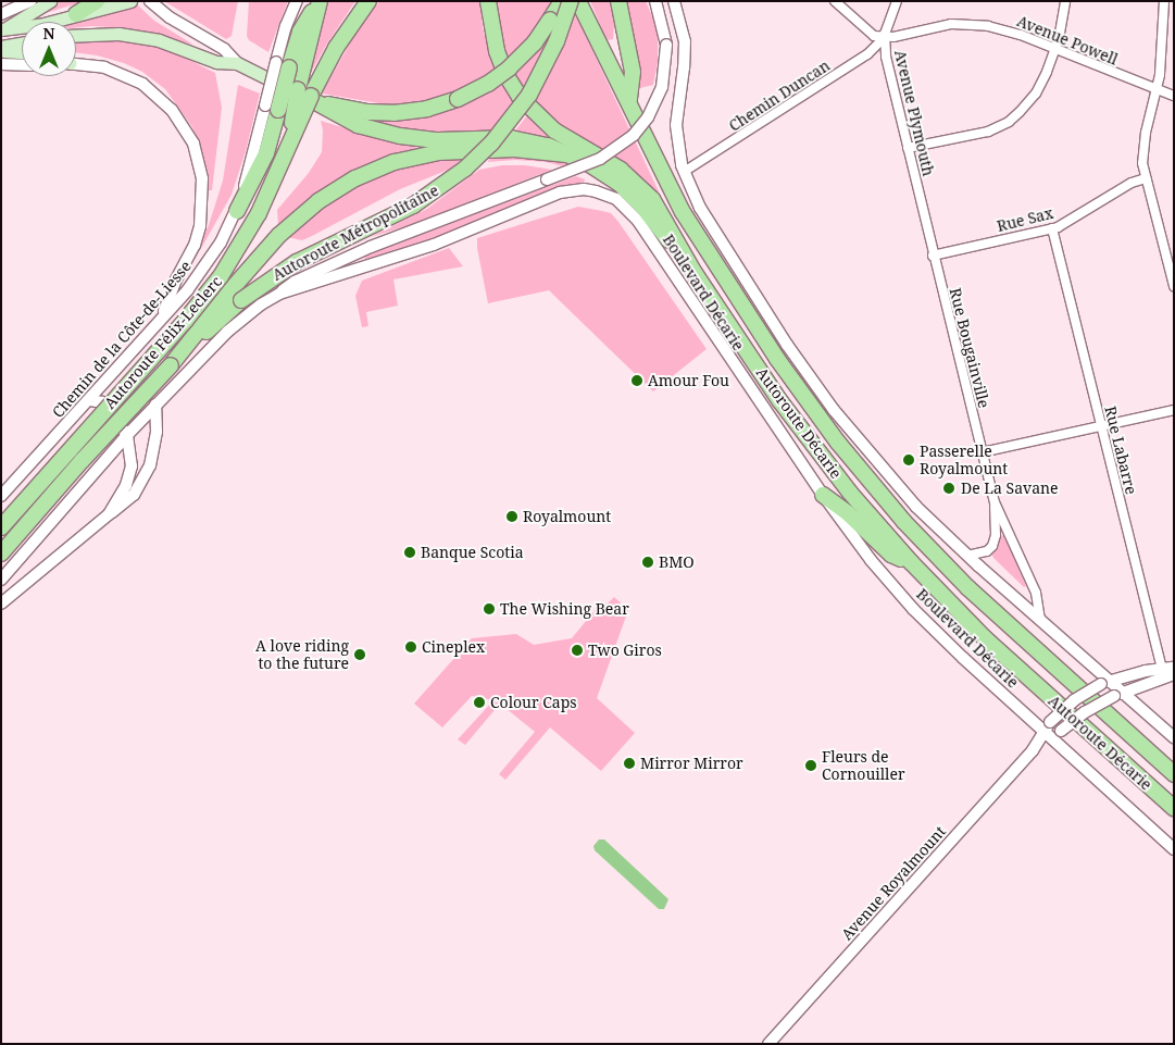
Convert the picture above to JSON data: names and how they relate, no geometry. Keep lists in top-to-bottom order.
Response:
{
  "streets": {
    "highway": ["Autoroute Métropolitaine", "Autoroute Félix-Leclerc", "Autoroute Décarie"],
    "main road": ["Boulevard Décarie", "Chemin de la Côte-de-Liesse", "Avenue Royalmount"],
    "street": [
      "Avenue Powell",
      "Chemin Duncan",
      "Avenue Plymouth",
      "Rue Sax",
      "Rue Bougainville",
      "Rue Labarre"
    ]
  },
  "crossings": [
    ["Avenue Powell", "Chemin Duncan"],
    ["Avenue Powell", "Avenue Plymouth"],
    ["Chemin Duncan", "Avenue Plymouth"],
    ["Avenue Plymouth", "Rue Bougainville"],
    ["Rue Sax", "Rue Bougainville"],
    ["Rue Sax", "Rue Labarre"],
    ["Autoroute Métropolitaine", "Autoroute Félix-Leclerc"],
    ["Boulevard Décarie", "Avenue Royalmount"]
  ],
  "places": [
    "Amour Fou",
    "Passerelle Royalmount",
    "De La Savane",
    "Royalmount",
    "Banque Scotia",
    "BMO",
    "The Wishing Bear",
    "Cineplex",
    "Two Giros",
    "A love riding to the future",
    "Colour Caps",
    "Mirror Mirror",
    "Fleurs de Cornouiller"
  ],
  "north": "top"
}
